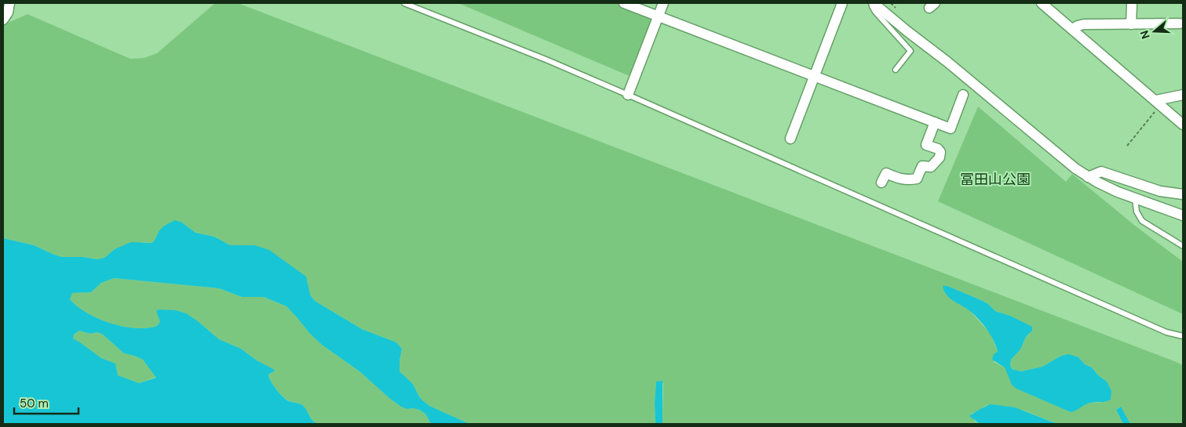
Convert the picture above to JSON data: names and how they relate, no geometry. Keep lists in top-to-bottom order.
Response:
{
  "parks": ["冨田山公園"],
  "scale_bar": "50 m",
  "north": "left"
}
